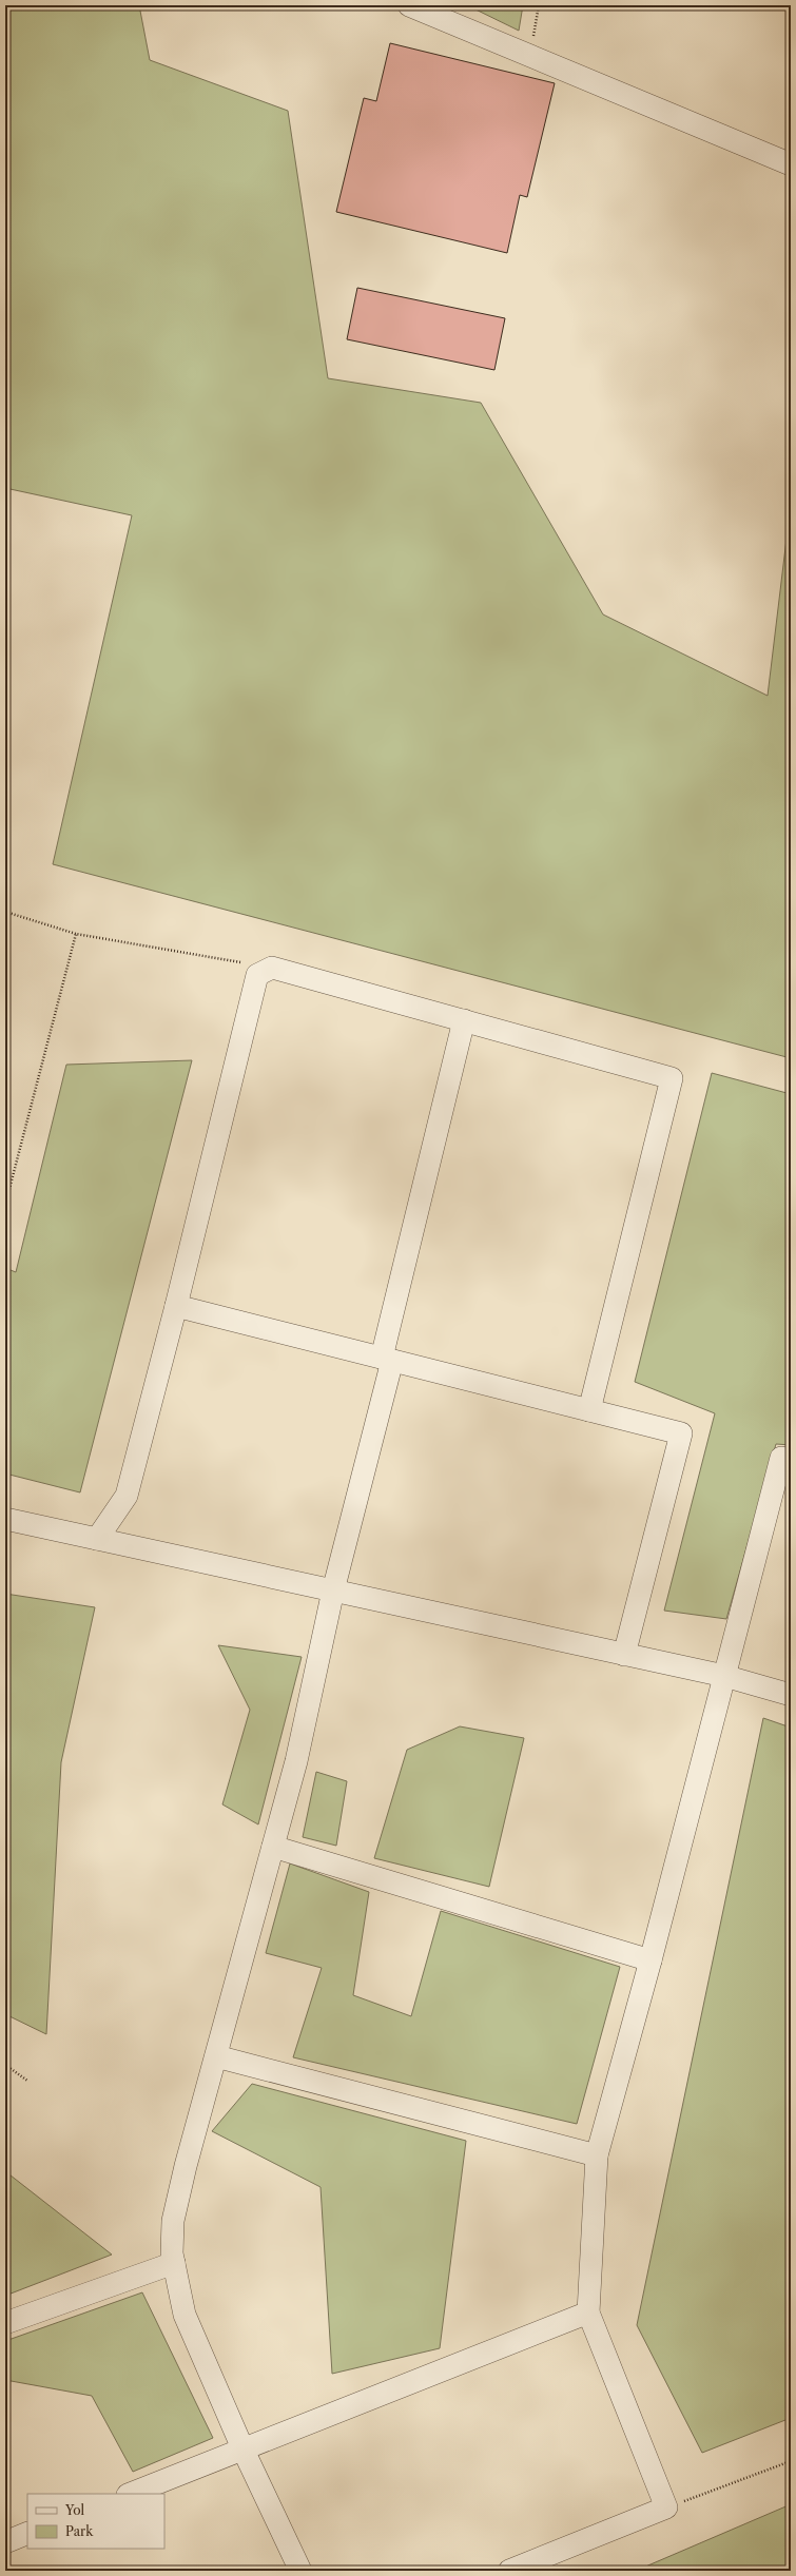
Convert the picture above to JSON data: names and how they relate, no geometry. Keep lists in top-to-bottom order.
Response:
{
  "legend": ["Yol", "Park"]
}
